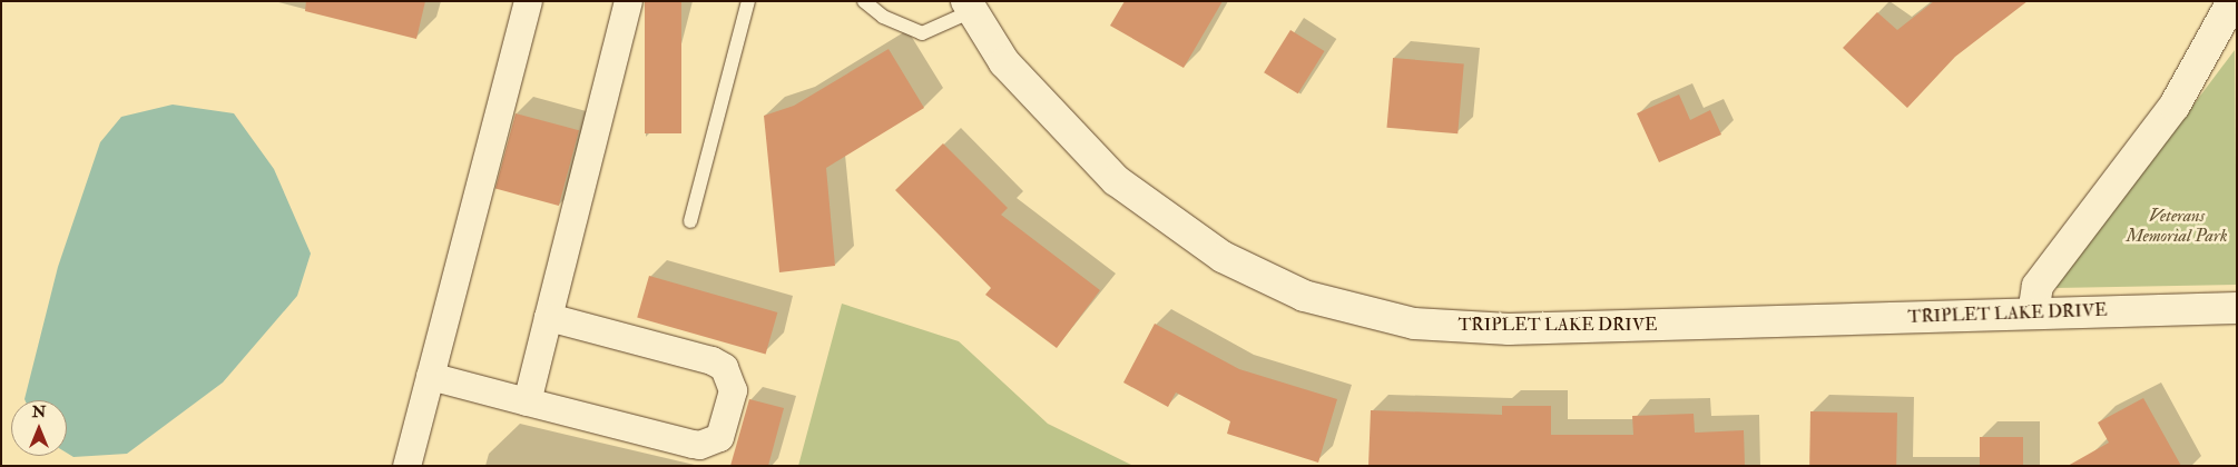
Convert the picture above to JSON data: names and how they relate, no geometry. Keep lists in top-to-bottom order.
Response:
{
  "streets": {
    "street": ["TRIPLET LAKE DRIVE"]
  },
  "parks": ["Veterans Memorial Park"],
  "north": "top"
}
